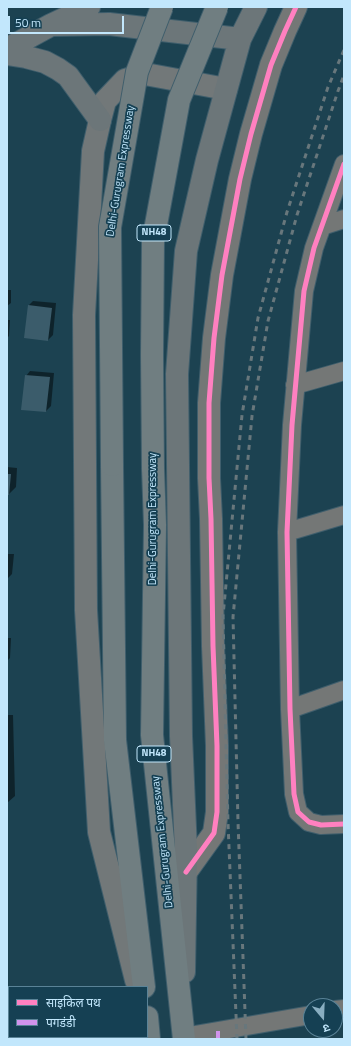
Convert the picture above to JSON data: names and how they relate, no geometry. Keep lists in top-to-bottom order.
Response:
{
  "streets": {
    "highway": ["Delhi-Gurugram Expressway", "NH48"]
  },
  "legend": ["साइकिल पथ", "पगडंडी"],
  "scale_bar": "50 m",
  "north": "bottom"
}
